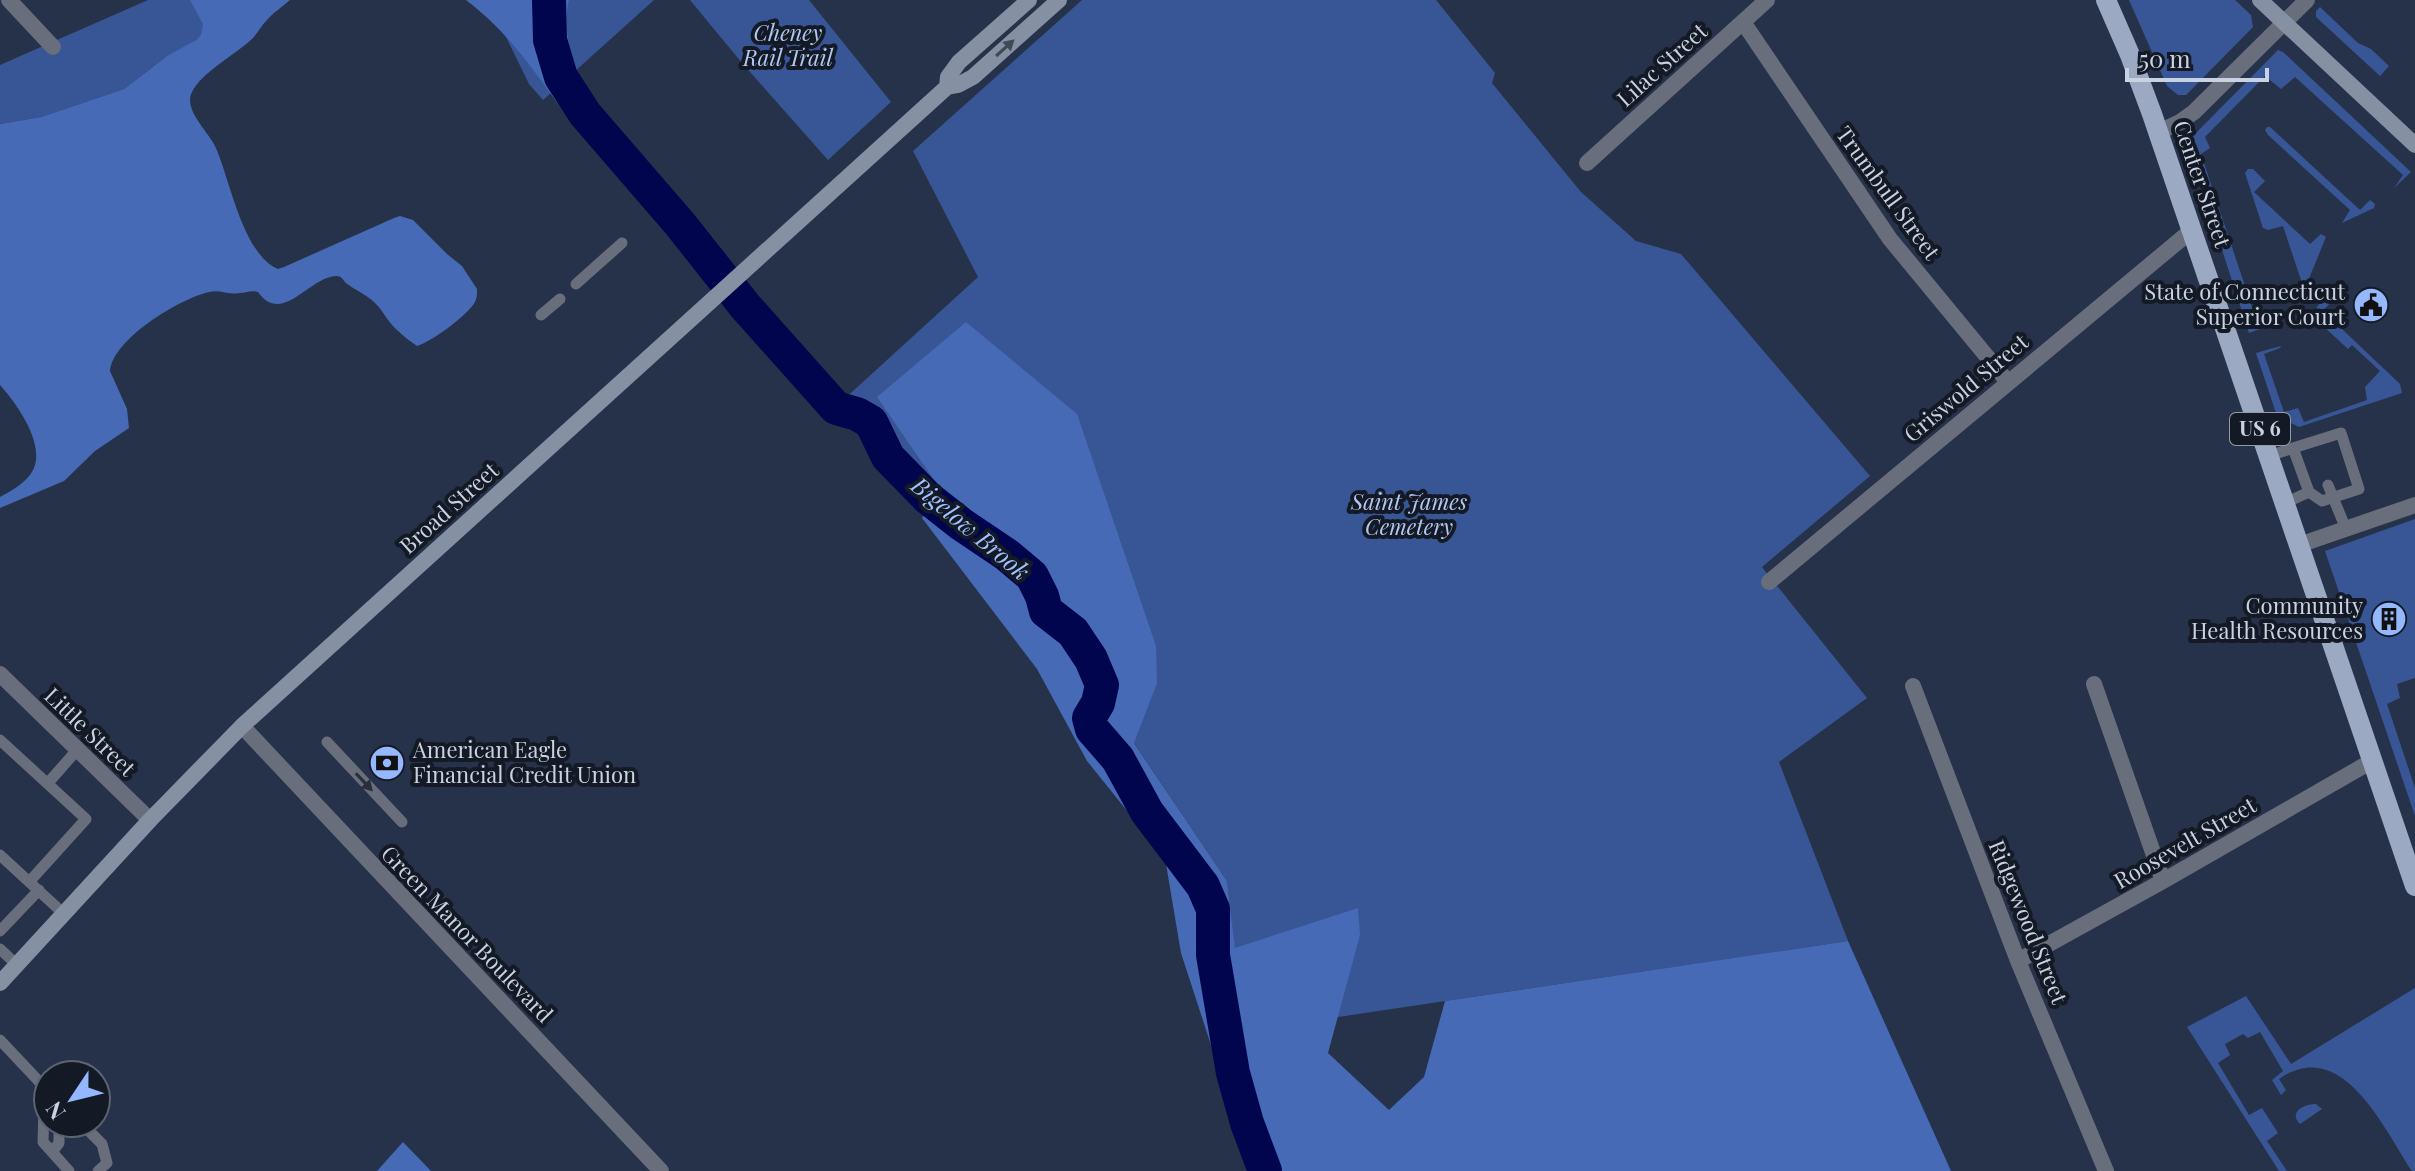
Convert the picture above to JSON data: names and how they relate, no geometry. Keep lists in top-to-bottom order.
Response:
{
  "streets": {
    "main road": ["Center Street", "US 6", "Broad Street"],
    "street": [
      "Lilac Street",
      "Trumbull Street",
      "Griswold Street",
      "Little Street",
      "Roosevelt Street",
      "Ridgewood Street",
      "Green Manor Boulevard"
    ]
  },
  "crossings": [
    ["Lilac Street", "Trumbull Street"],
    ["Center Street", "Griswold Street"],
    ["Center Street", "Roosevelt Street"],
    ["Trumbull Street", "Griswold Street"],
    ["Broad Street", "Little Street"],
    ["Broad Street", "Green Manor Boulevard"],
    ["Roosevelt Street", "Ridgewood Street"]
  ],
  "water": ["Bigelow Brook"],
  "parks": ["Cheney Rail Trail", "Saint James Cemetery"],
  "places": {
    "public building": ["State of Connecticut Superior Court"],
    "building": ["Community Health Resources"],
    "bank": ["American Eagle Financial Credit Union"]
  },
  "scale_bar": "50 m",
  "north": "bottom left"
}
